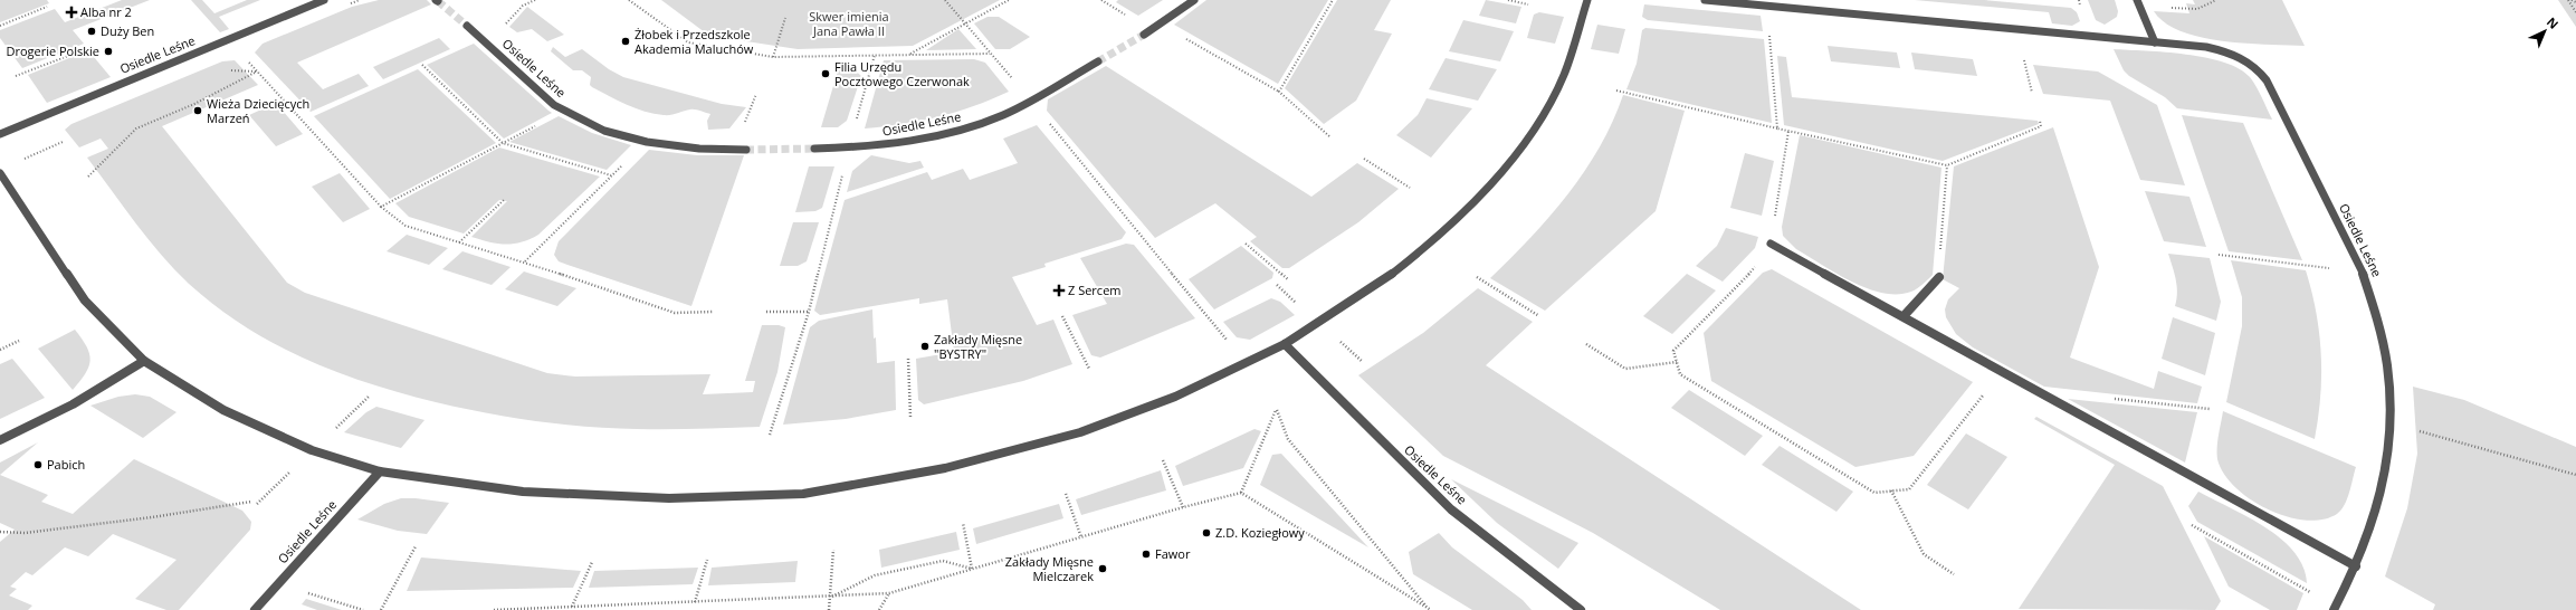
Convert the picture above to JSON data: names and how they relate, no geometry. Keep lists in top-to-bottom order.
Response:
{
  "streets": {
    "street": ["Osiedle Leśne"]
  },
  "parks": ["Skwer imienia Jana Pawła II"],
  "places": {
    "health": ["Alba nr 2", "Z Sercem"],
    "other": [
      "Duży Ben",
      "Żłobek i Przedszkole Akademia Maluchów",
      "Drogerie Polskie",
      "Filia Urzędu Pocztowego Czerwonak",
      "Wieża Dziecięcych Marzeń",
      "Zakłady Mięsne \"BYSTRY\"",
      "Pabich",
      "Z.D. Koziegłowy",
      "Fawor",
      "Zakłady Mięsne Mielczarek"
    ]
  },
  "north": "top right"
}
